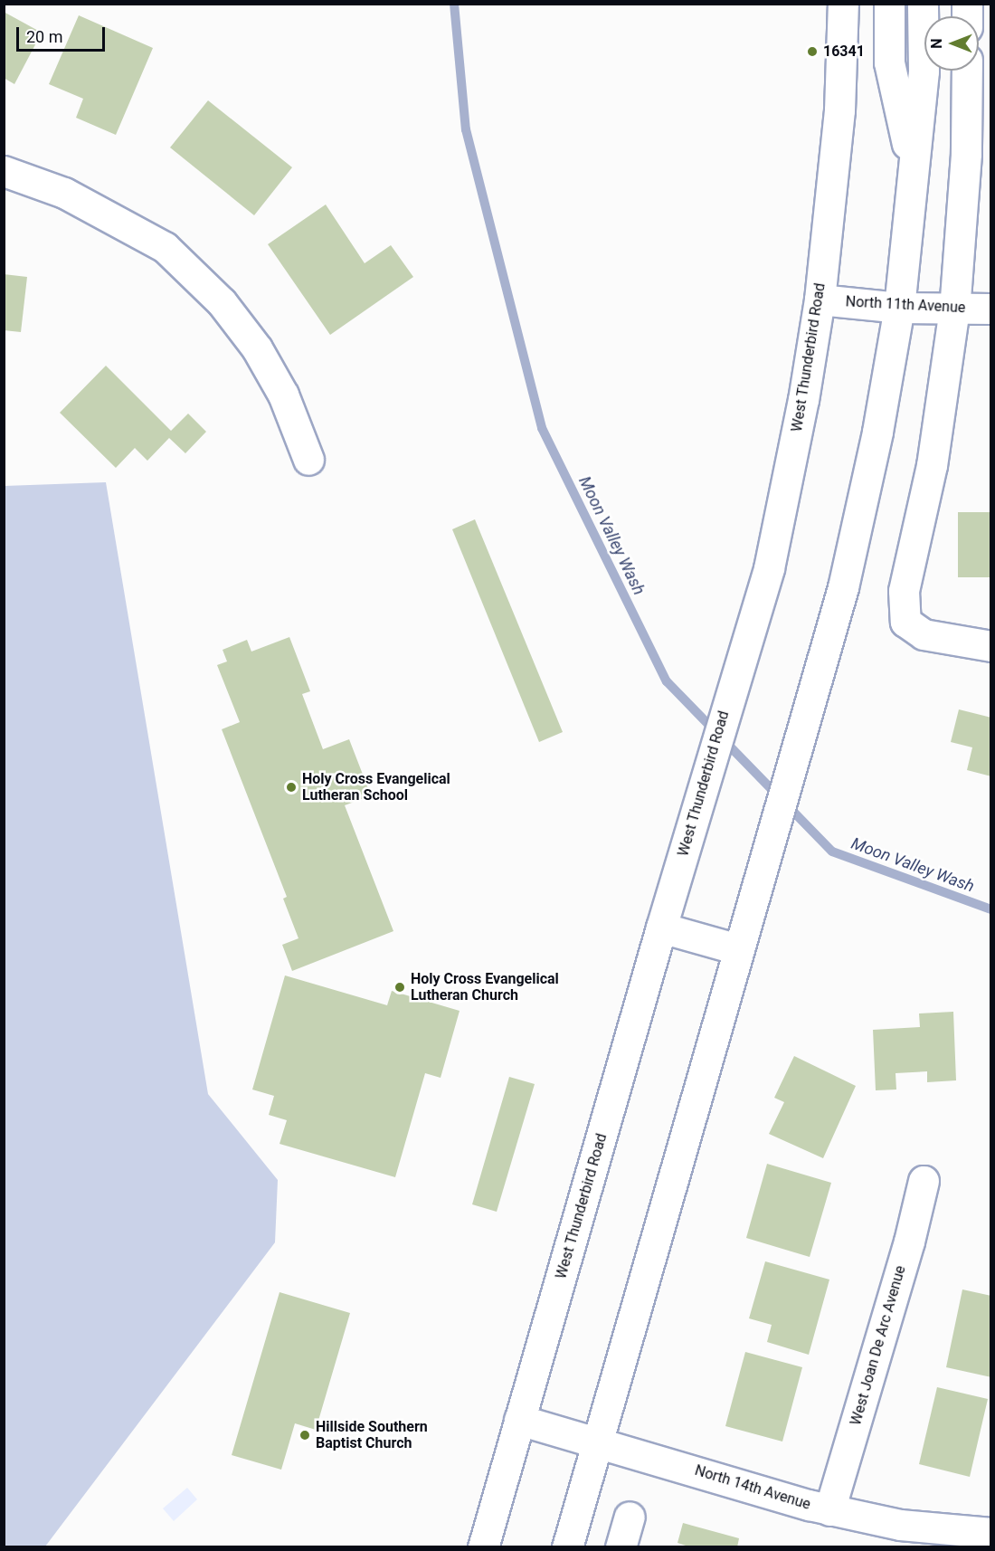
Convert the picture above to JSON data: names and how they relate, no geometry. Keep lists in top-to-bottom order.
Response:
{
  "streets": {
    "main road": [
      "North 11th Avenue",
      "West Thunderbird Road",
      "West Joan De Arc Avenue",
      "North 14th Avenue"
    ]
  },
  "crossings": [
    ["North 11th Avenue", "West Thunderbird Road"],
    ["West Thunderbird Road", "North 14th Avenue"],
    ["West Joan De Arc Avenue", "North 14th Avenue"]
  ],
  "water": ["Moon Valley Wash"],
  "places": [
    "16341",
    "Holy Cross Evangelical Lutheran School",
    "Holy Cross Evangelical Lutheran Church",
    "Hillside Southern Baptist Church"
  ],
  "scale_bar": "20 m",
  "north": "left"
}
